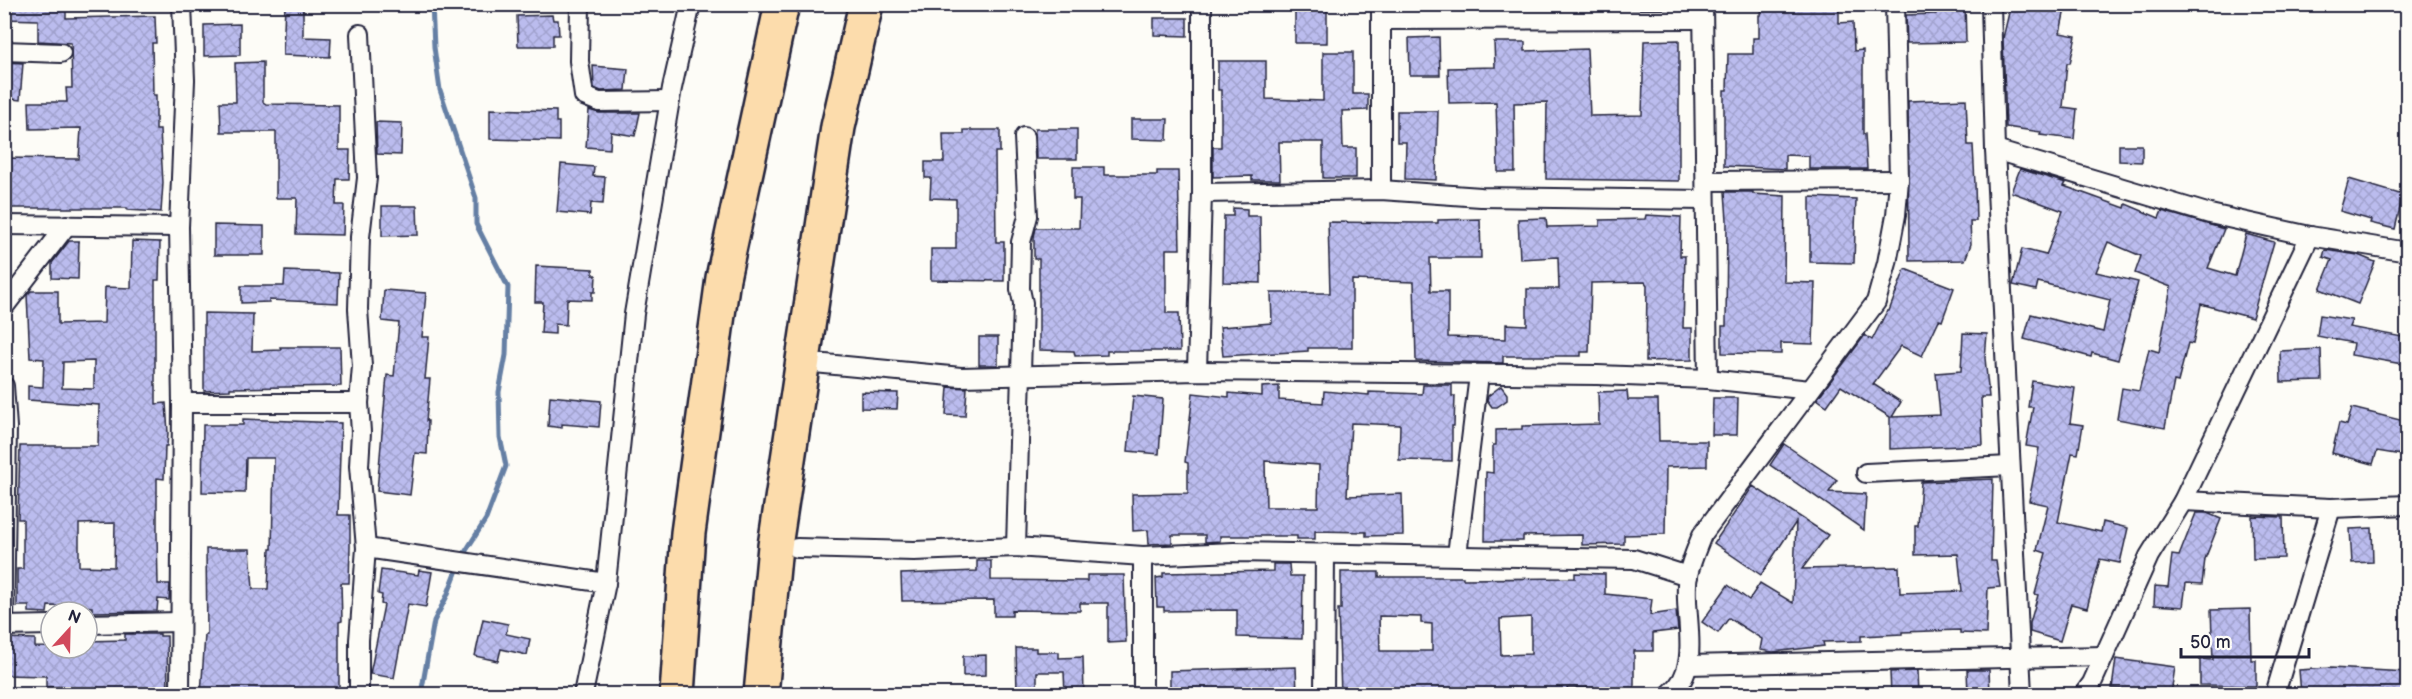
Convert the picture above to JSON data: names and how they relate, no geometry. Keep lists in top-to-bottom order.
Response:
{
  "scale_bar": "50 m",
  "north": "top"
}
